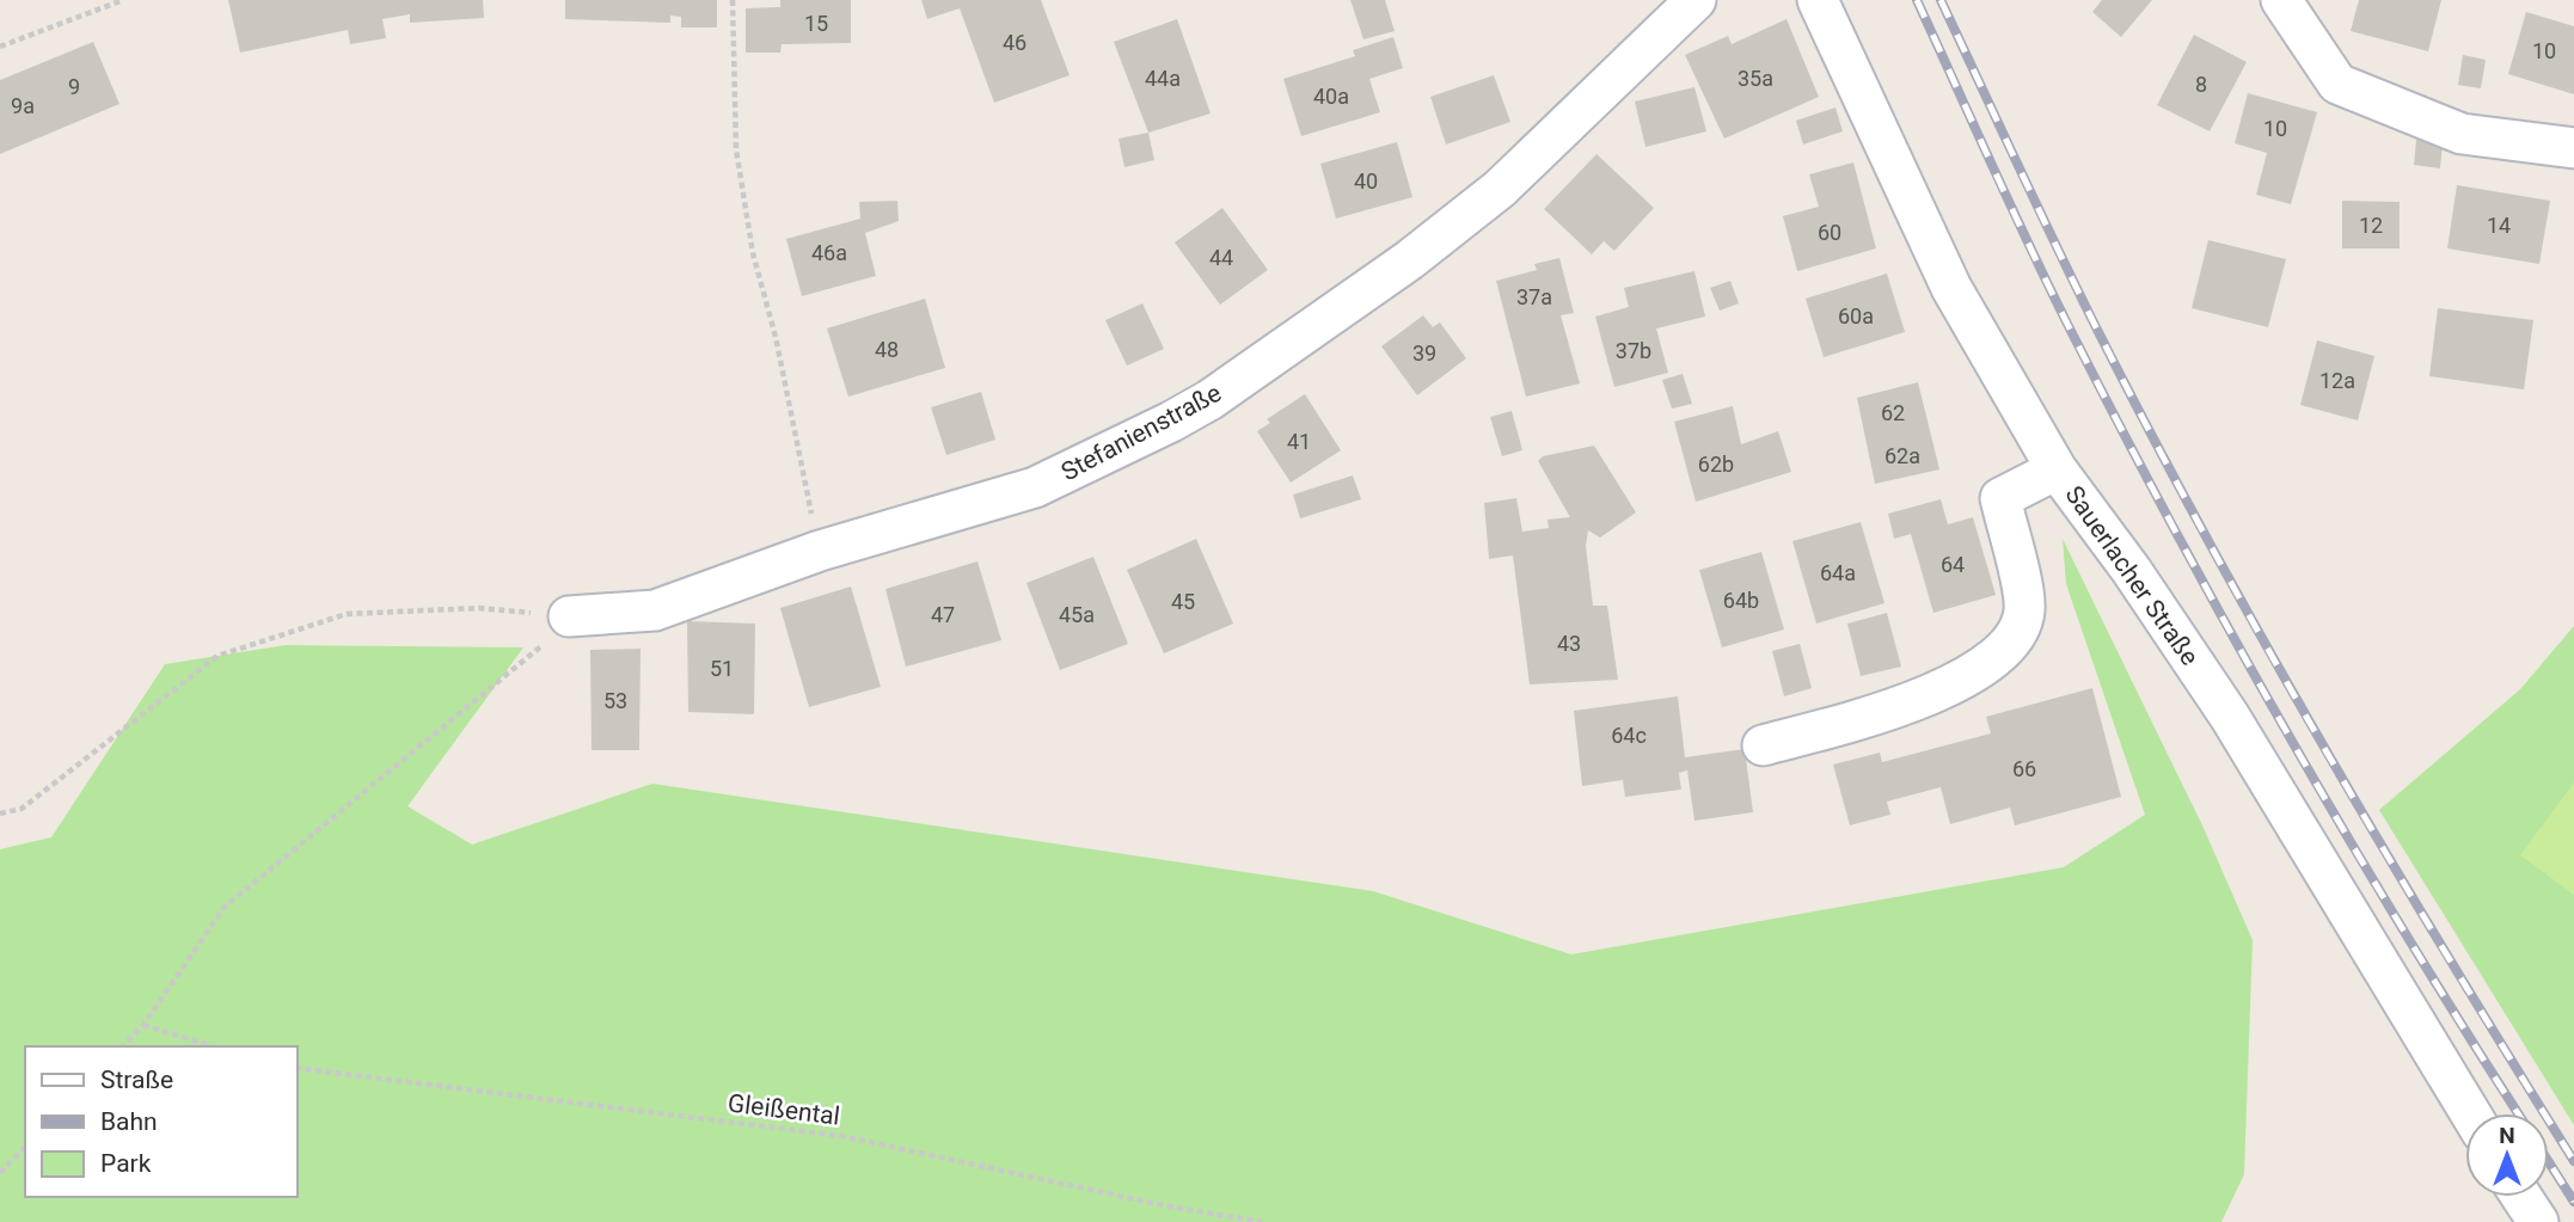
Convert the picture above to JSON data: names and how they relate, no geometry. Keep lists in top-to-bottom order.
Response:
{
  "streets": {
    "street": ["Stefanienstraße", "Sauerlacher Straße"],
    "path": ["Gleißental"]
  },
  "house_numbers": [
    "15",
    "46",
    "10",
    "44a",
    "35a",
    "8",
    "9",
    "40a",
    "9a",
    "10",
    "40",
    "12",
    "14",
    "60",
    "46a",
    "44",
    "37a",
    "60a",
    "48",
    "37b",
    "39",
    "12a",
    "62",
    "41",
    "62a",
    "62b",
    "64",
    "64a",
    "64b",
    "45",
    "47",
    "45a",
    "43",
    "51",
    "53",
    "64c",
    "66"
  ],
  "legend": ["Straße", "Bahn", "Park"],
  "north": "top"
}
